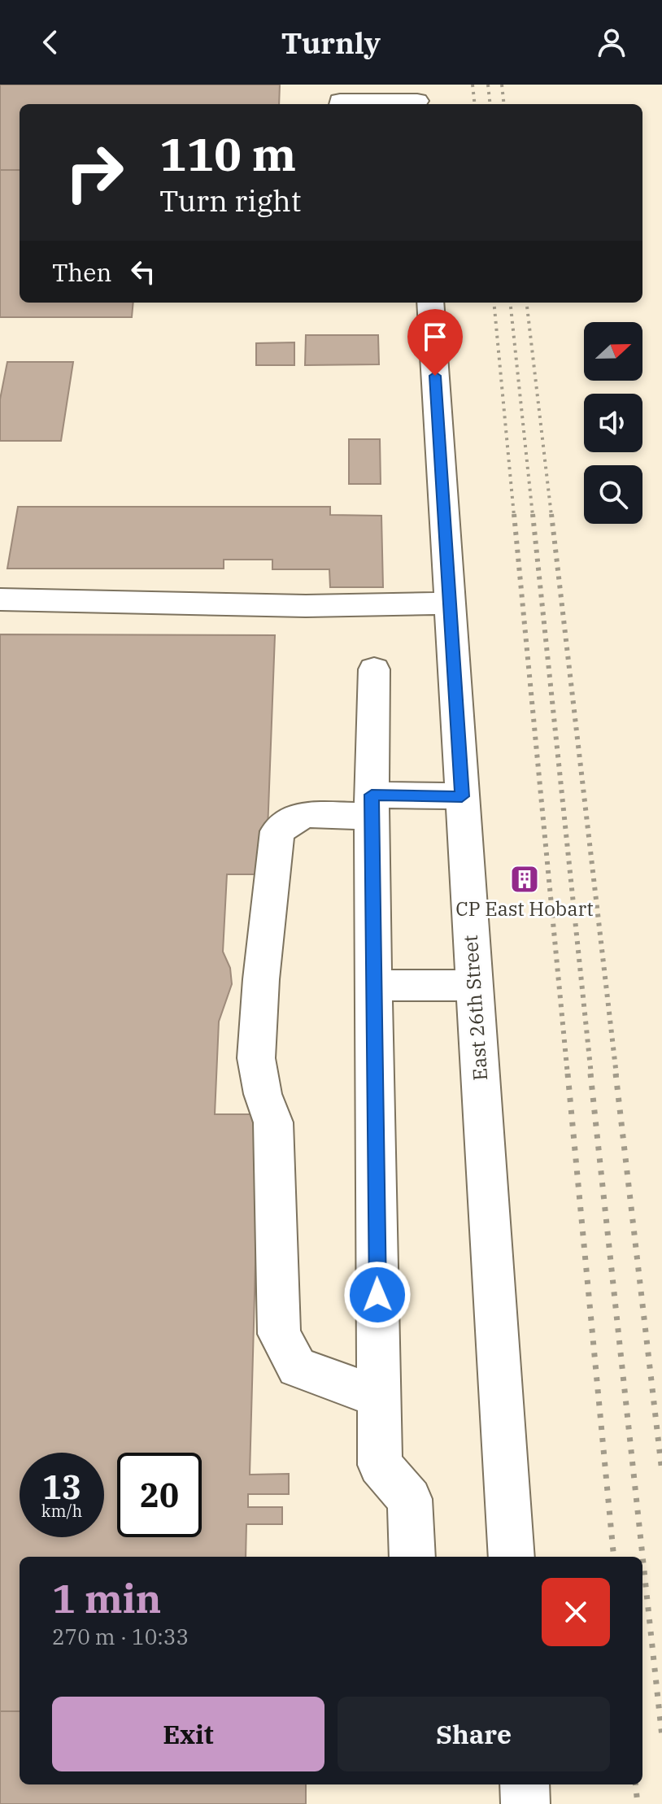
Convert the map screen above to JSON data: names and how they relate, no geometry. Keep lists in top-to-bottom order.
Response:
{
  "streets": {
    "street": ["East 26th Street"]
  },
  "places": {
    "building": ["CP East Hobart"]
  },
  "north": "right",
  "page": {
    "header": "Turnly",
    "turn": ["110 m", "Turn right"],
    "then": "Then",
    "speed": "13 km/h",
    "limit": "20",
    "heading": ["1 min", "270 m · 10:33"],
    "buttons": ["Exit", "Share"]
  }
}
